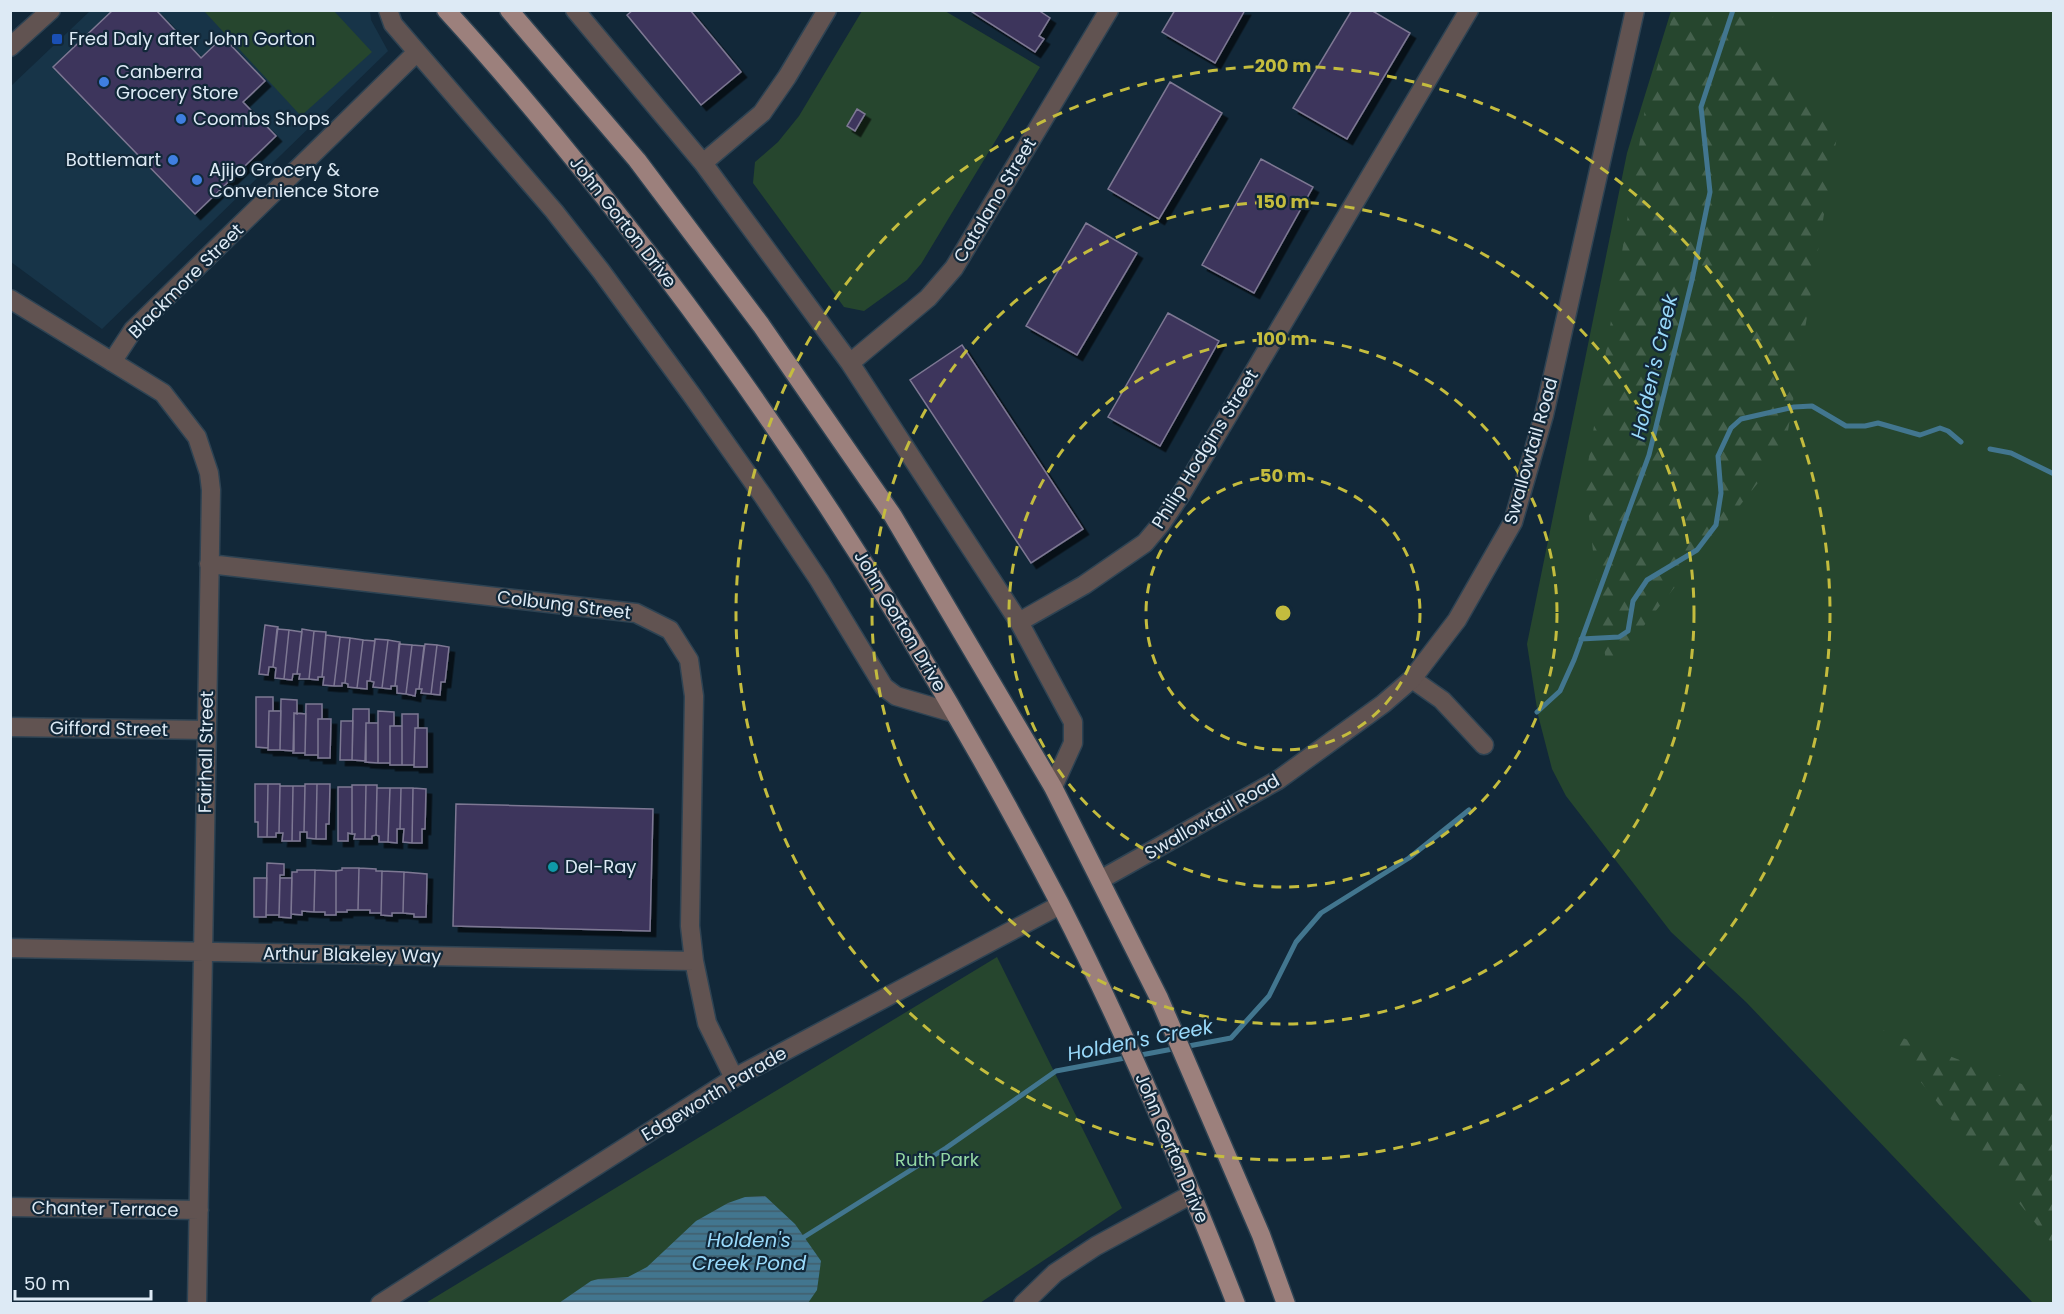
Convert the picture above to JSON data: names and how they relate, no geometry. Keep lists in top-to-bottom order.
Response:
{
  "streets": {
    "main road": ["John Gorton Drive"],
    "street": [
      "Catalano Street",
      "Blackmore Street",
      "Philip Hodgins Street",
      "Swallowtail Road",
      "Colbung Street",
      "Gifford Street",
      "Fairhall Street",
      "Arthur Blakeley Way",
      "Edgeworth Parade",
      "Chanter Terrace"
    ]
  },
  "crossings": [
    ["John Gorton Drive", "Edgeworth Parade"],
    ["Blackmore Street", "Fairhall Street"],
    ["Colbung Street", "Fairhall Street"],
    ["Colbung Street", "Arthur Blakeley Way"],
    ["Colbung Street", "Edgeworth Parade"],
    ["Gifford Street", "Fairhall Street"],
    ["Fairhall Street", "Arthur Blakeley Way"],
    ["Fairhall Street", "Chanter Terrace"]
  ],
  "water": ["Holden's Creek", "Holden's Creek Pond"],
  "parks": ["Ruth Park"],
  "places": {
    "transit": ["Fred Daly after John Gorton"],
    "other": [
      "Canberra Grocery Store",
      "Coombs Shops",
      "Bottlemart",
      "Ajijo Grocery & Convenience Store",
      "Del-Ray"
    ]
  },
  "scale_bar": "50 m",
  "rings": [
    "200 m",
    "150 m",
    "100 m",
    "50 m"
  ]
}
